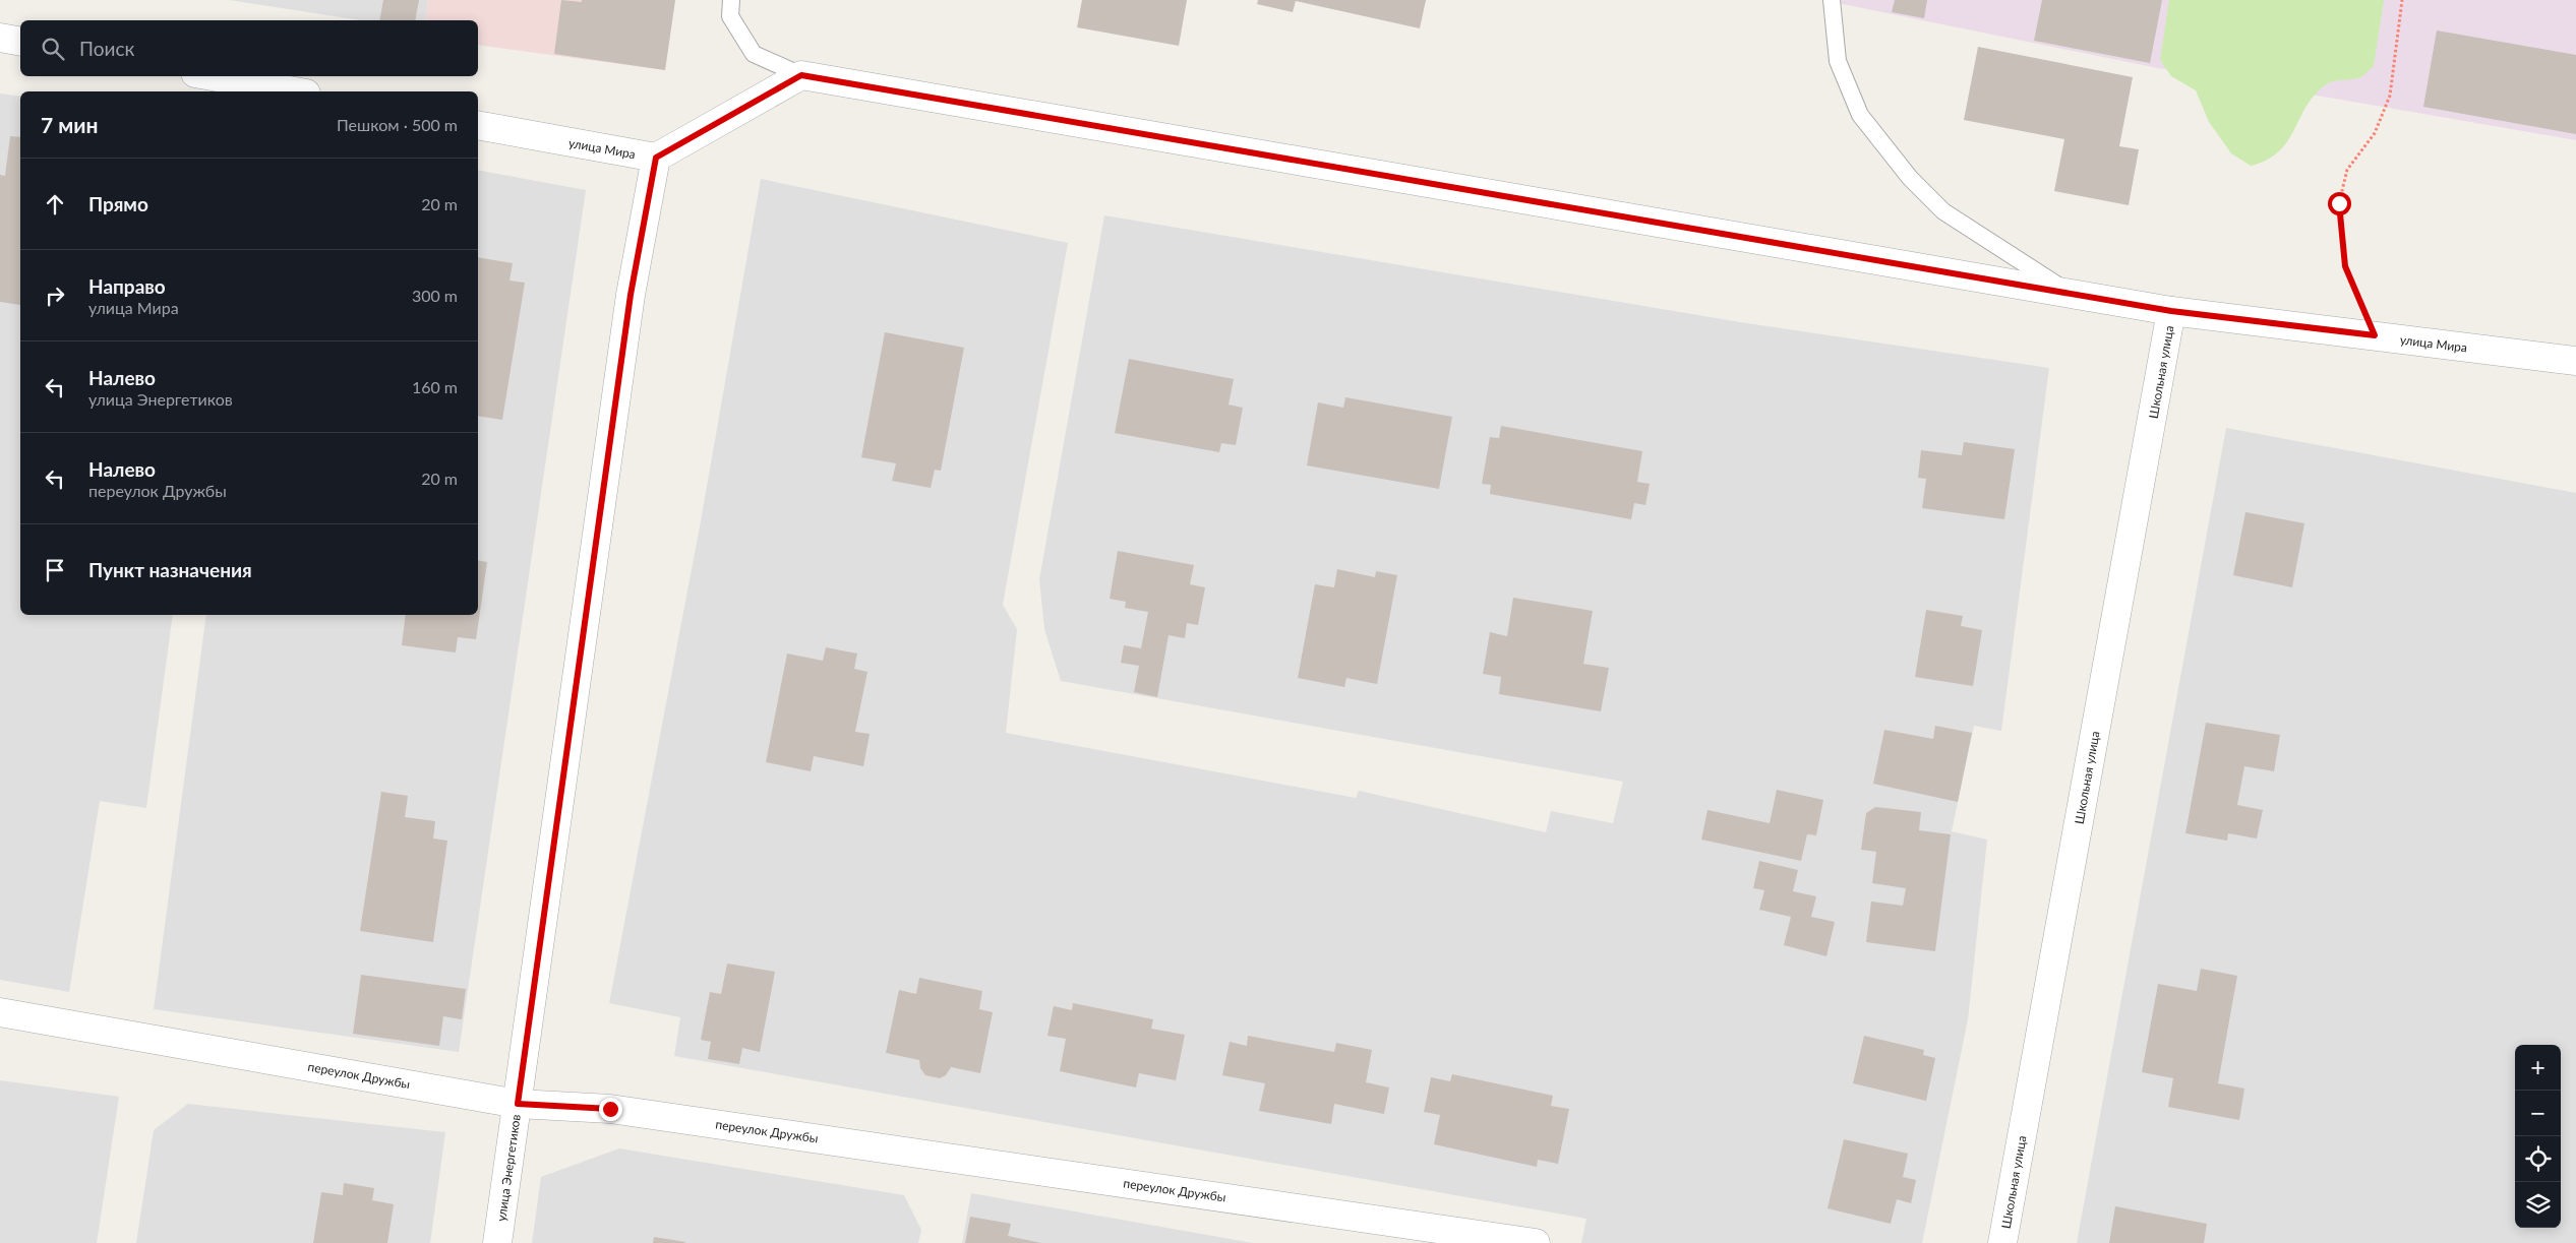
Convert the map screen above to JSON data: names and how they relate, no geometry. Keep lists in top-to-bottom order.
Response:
{
  "streets": {
    "street": [
      "улица Мира",
      "Школьная улица",
      "переулок Дружбы",
      "улица Энергетиков"
    ]
  },
  "crossings": [
    ["улица Мира", "Школьная улица"],
    ["улица Мира", "улица Энергетиков"],
    ["переулок Дружбы", "улица Энергетиков"]
  ],
  "page": {
    "search": "Поиск",
    "heading": ["7 мин", "Пешком · 500 m"],
    "list": [
      ["Прямо", "20 m"],
      ["Направо", "улица Мира", "300 m"],
      ["Налево", "улица Энергетиков", "160 m"],
      ["Налево", "переулок Дружбы", "20 m"],
      "Пункт назначения"
    ],
    "map_buttons": ["+", "−"]
  }
}
